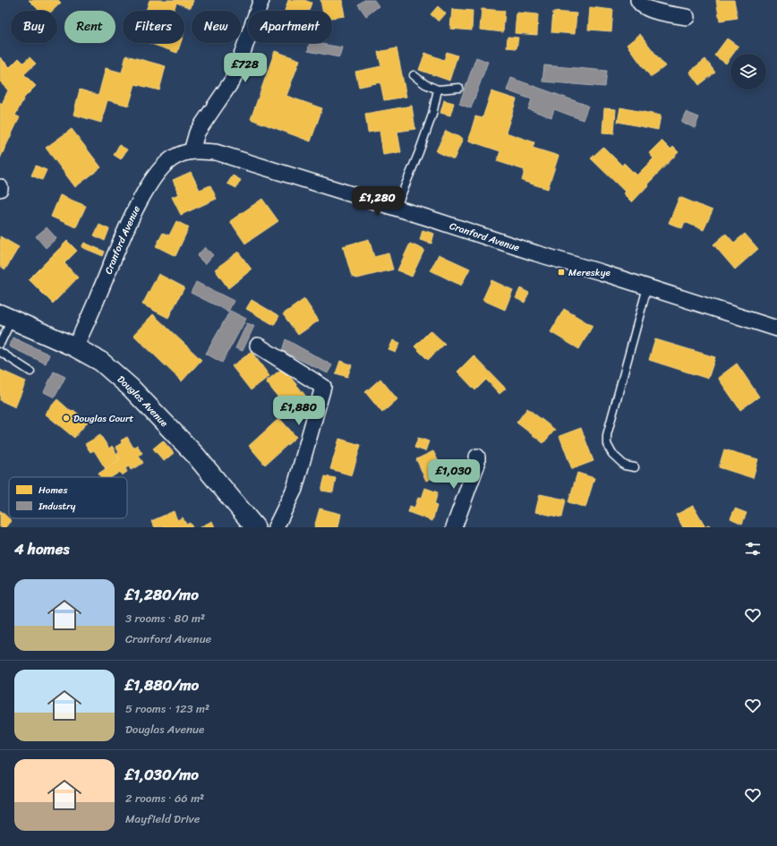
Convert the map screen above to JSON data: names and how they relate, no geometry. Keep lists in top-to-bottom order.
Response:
{
  "streets": {
    "street": ["Cranford Avenue", "Douglas Avenue"]
  },
  "crossings": [
    ["Cranford Avenue", "Douglas Avenue"]
  ],
  "places": {
    "transit": ["Mereskye"],
    "other": ["Douglas Court"]
  },
  "legend": ["Homes", "Industry"],
  "page": {
    "chip": [
      "Buy",
      "Rent",
      "Filters",
      "New",
      "Apartment"
    ],
    "price": [
      "£728",
      "£1,280",
      "£1,880",
      "£1,030"
    ],
    "heading": "4 homes",
    "list": [
      {
        "name": "£1,280/mo",
        "note": "3 rooms · 80 m² · Cranford Avenue"
      },
      {
        "name": "£1,880/mo",
        "note": "5 rooms · 123 m² · Douglas Avenue"
      },
      {
        "name": "£1,030/mo",
        "note": "2 rooms · 66 m² · Mayfield Drive"
      }
    ]
  }
}
